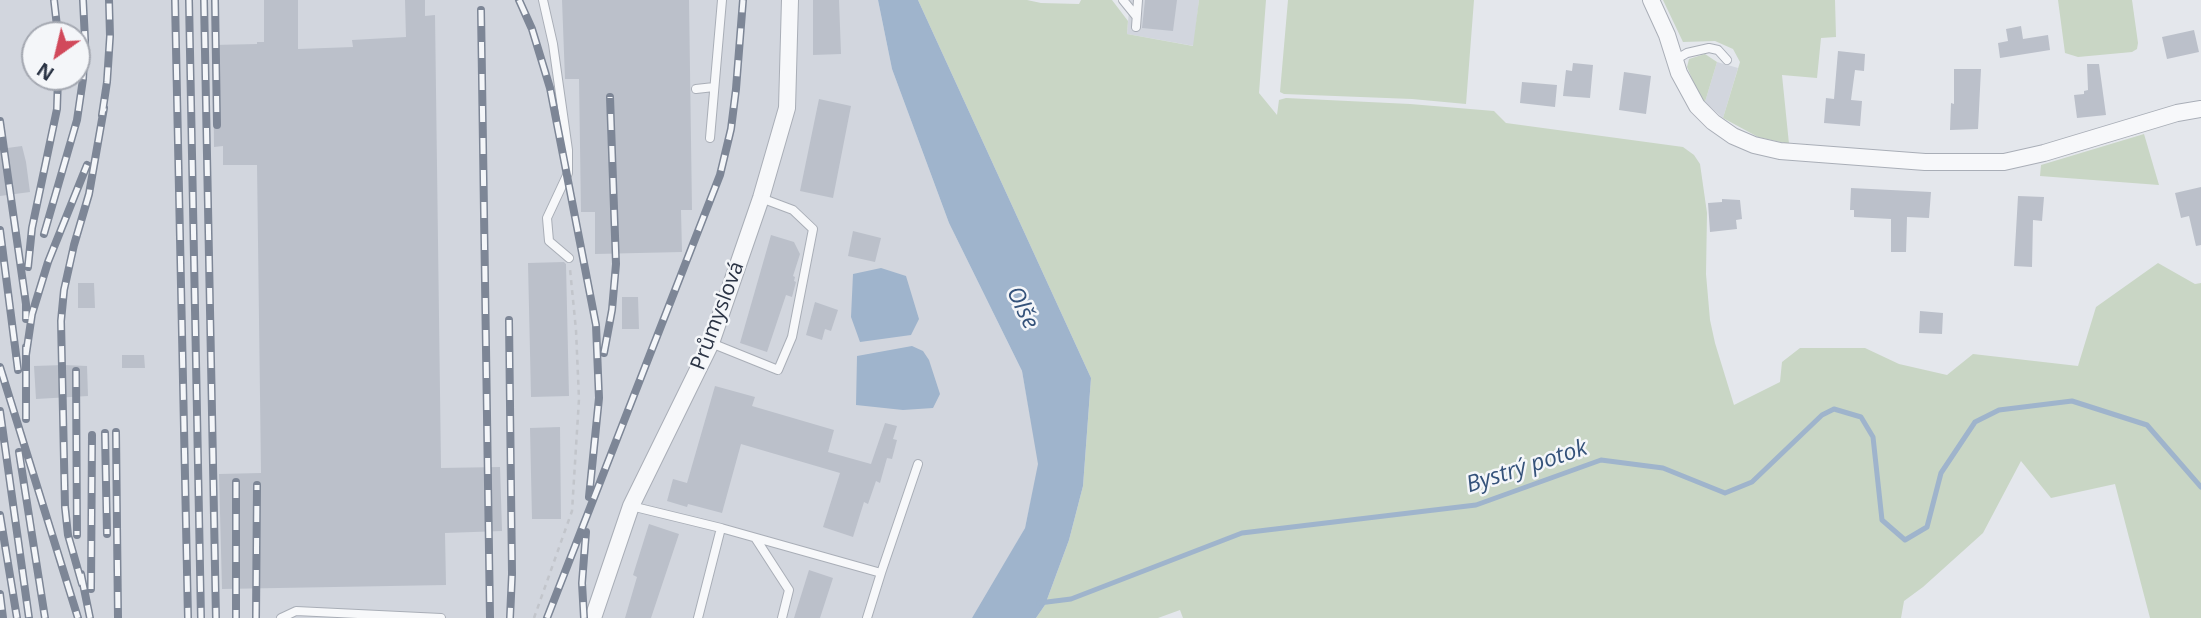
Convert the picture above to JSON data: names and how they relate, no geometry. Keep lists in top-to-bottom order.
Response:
{
  "streets": {
    "street": ["Průmyslová"]
  },
  "water": ["Olše", "Bystrý potok"],
  "north": "bottom left"
}
